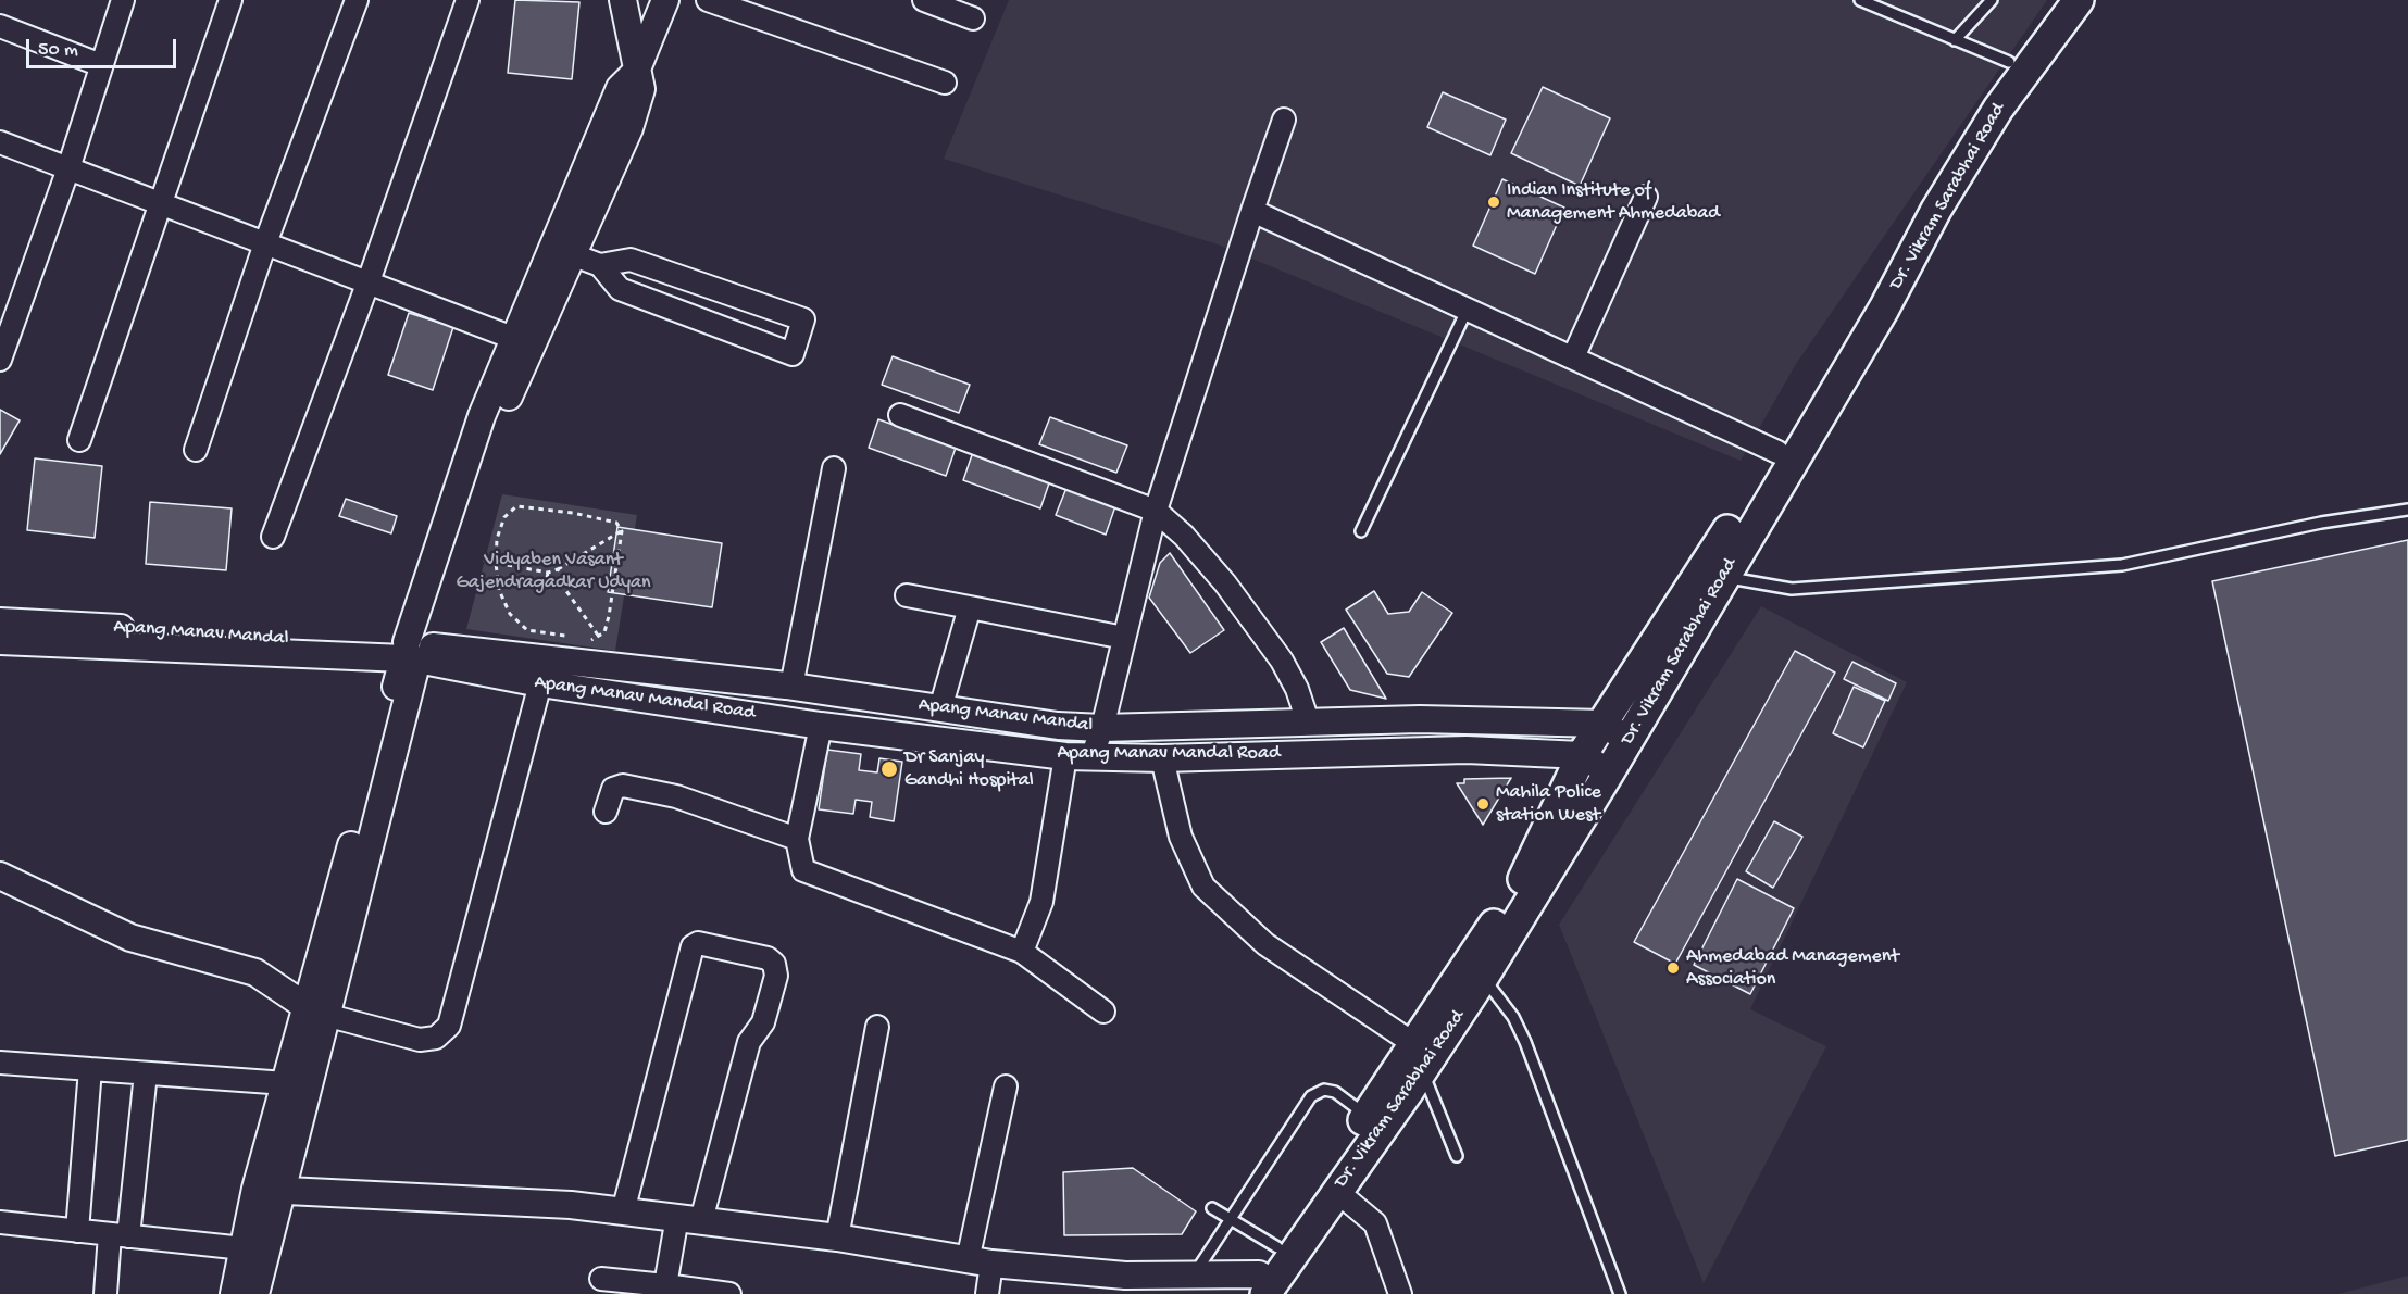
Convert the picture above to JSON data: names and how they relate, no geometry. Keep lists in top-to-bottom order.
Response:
{
  "streets": {
    "main road": ["Dr. Vikram Sarabhai Road"],
    "street": ["Apang Manav Mandal", "Apang Manav Mandal Road"]
  },
  "crossings": [
    ["Dr. Vikram Sarabhai Road", "Apang Manav Mandal"],
    ["Dr. Vikram Sarabhai Road", "Apang Manav Mandal Road"],
    ["Apang Manav Mandal", "Apang Manav Mandal Road"]
  ],
  "parks": ["Vidyaben Vasant Gajendragadkar Udyan"],
  "places": [
    "Indian Institute of Management Ahmedabad",
    "Dr Sanjay Gandhi Hospital",
    "Mahila Police station West",
    "Ahmedabad Management Association"
  ],
  "scale_bar": "50 m"
}
